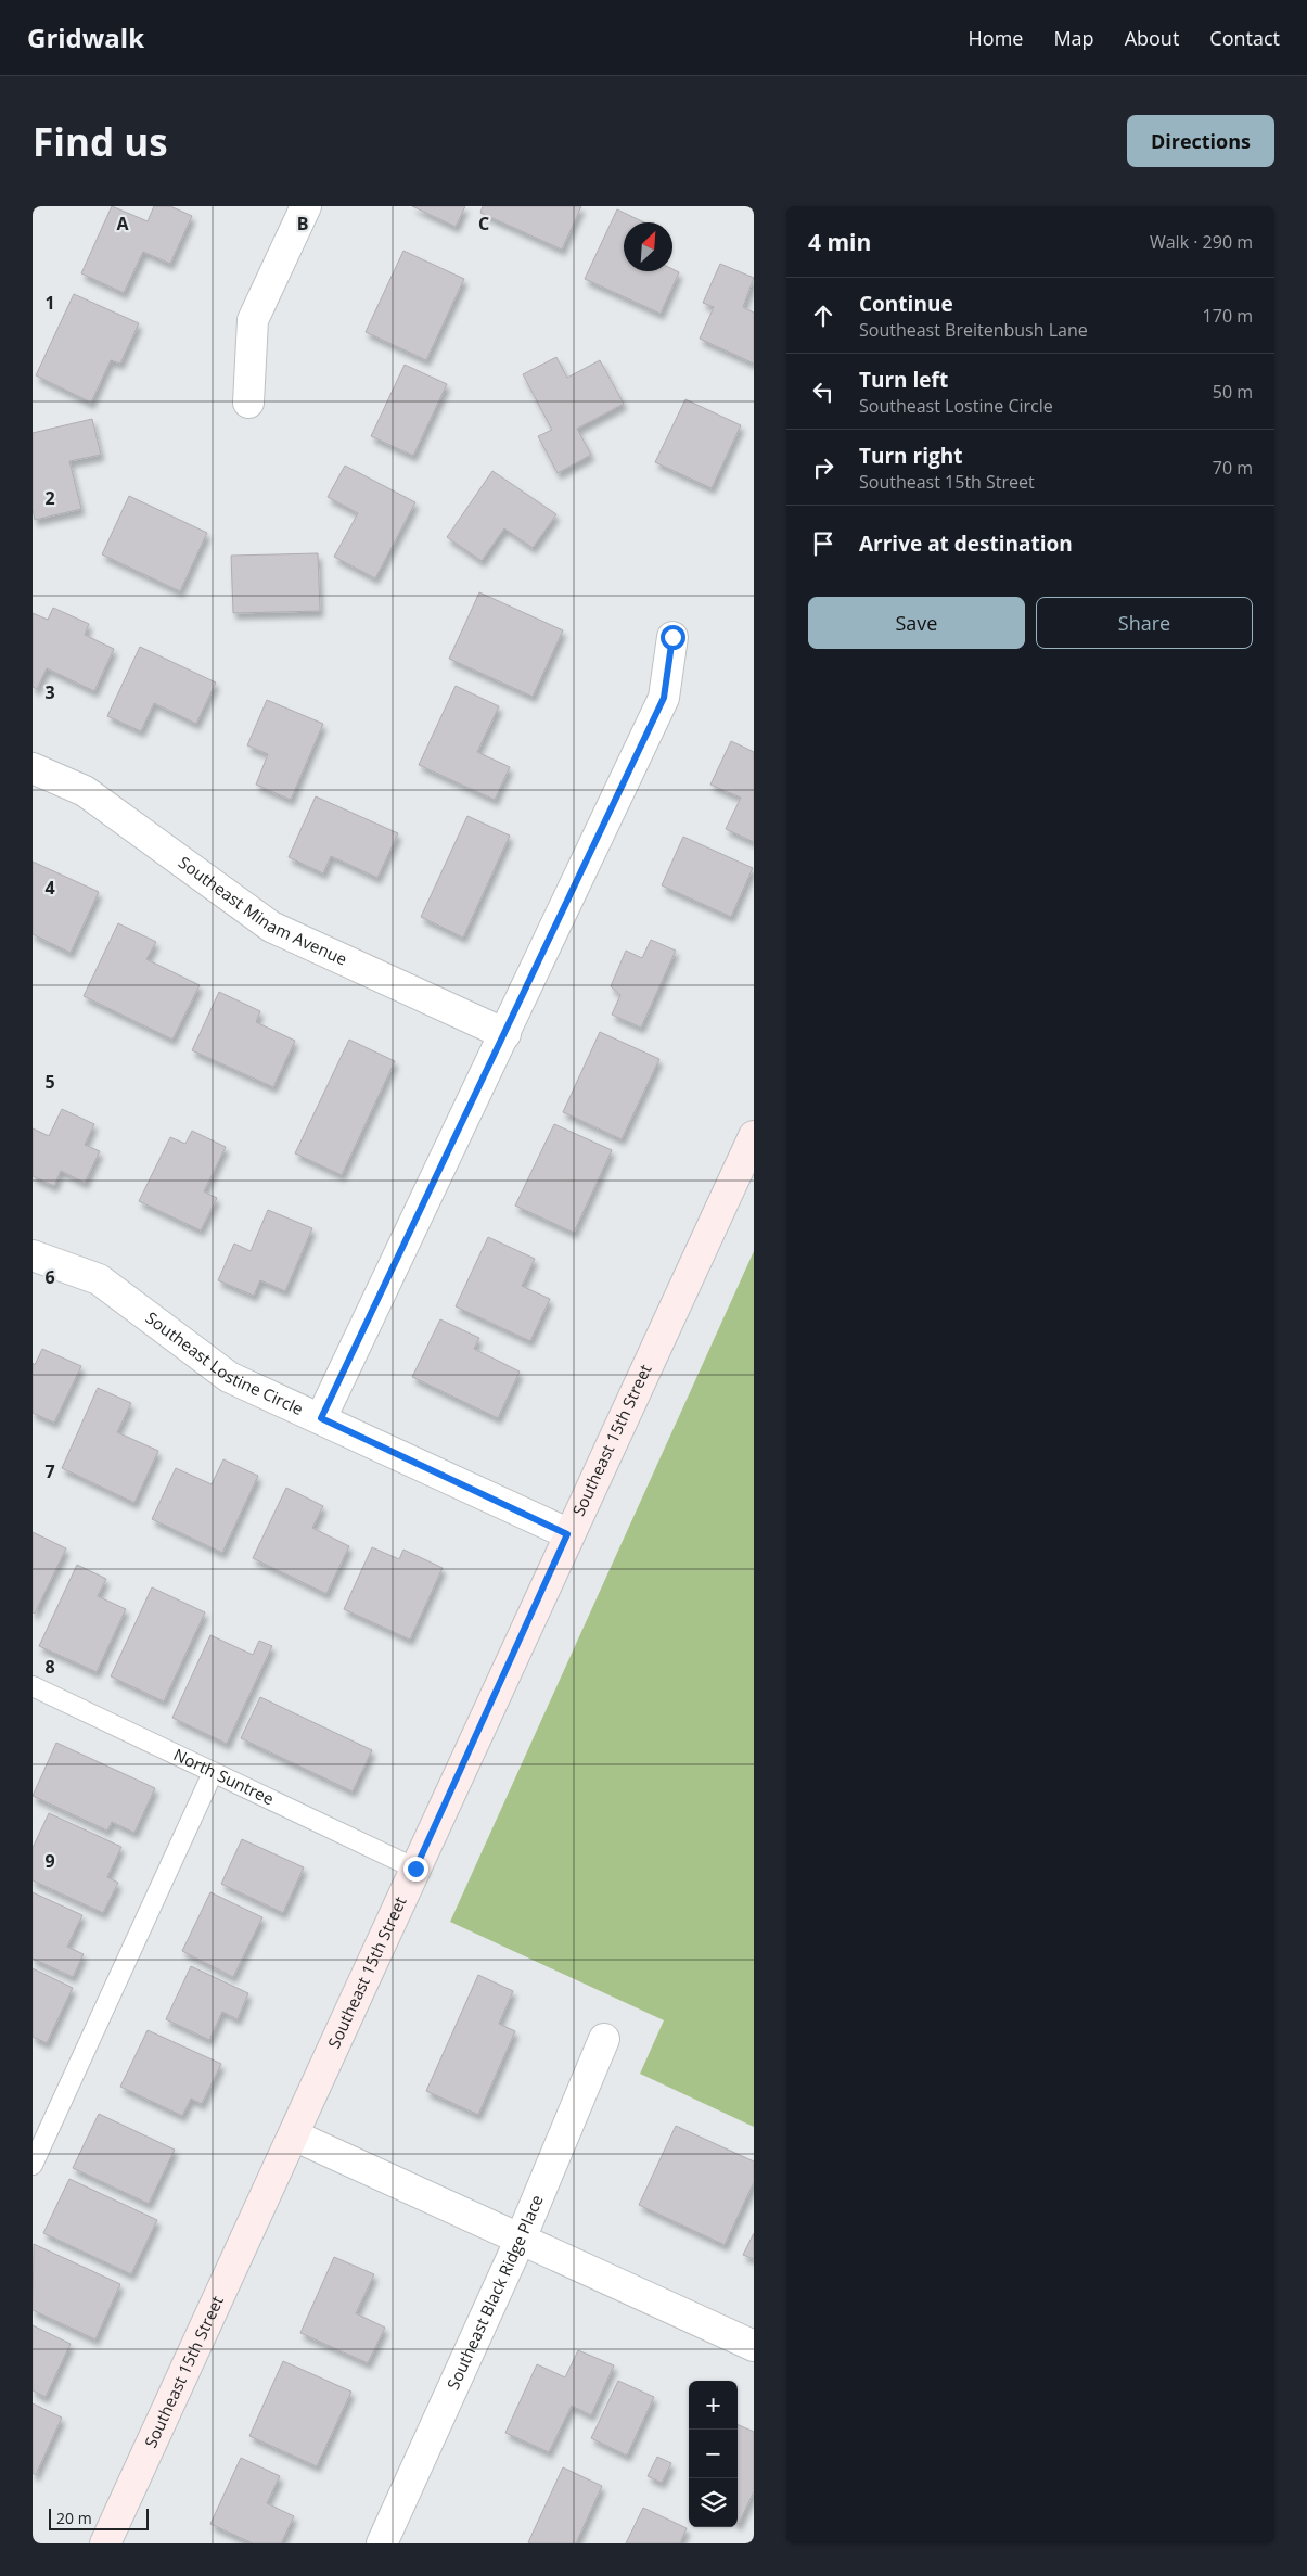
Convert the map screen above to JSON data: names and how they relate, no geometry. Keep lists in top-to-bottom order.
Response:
{
  "streets": {
    "main road": ["Southeast 15th Street"],
    "street": ["Southeast Minam Avenue", "Southeast Lostine Circle", "Southeast Black Ridge Place"],
    "lane": ["North Suntree"]
  },
  "crossings": [
    ["Southeast Lostine Circle", "Southeast 15th Street"],
    ["Southeast 15th Street", "North Suntree"]
  ],
  "scale_bar": "20 m",
  "north": "top right",
  "page": {
    "header": "Gridwalk",
    "nav": [
      "Home",
      "Map",
      "About",
      "Contact"
    ],
    "buttons": [
      "Directions",
      ["Save", "Share"]
    ],
    "title": "Find us",
    "heading": ["4 min", "Walk · 290 m"],
    "list": [
      ["Continue", "Southeast Breitenbush Lane", "170 m"],
      ["Turn left", "Southeast Lostine Circle", "50 m"],
      ["Turn right", "Southeast 15th Street", "70 m"],
      "Arrive at destination"
    ],
    "map_buttons": ["+", "−"],
    "scale": "20 m"
  },
  "grid": {
    "columns": ["A", "B", "C"],
    "rows": [
      "1",
      "2",
      "3",
      "4",
      "5",
      "6",
      "7",
      "8",
      "9"
    ]
  }
}
